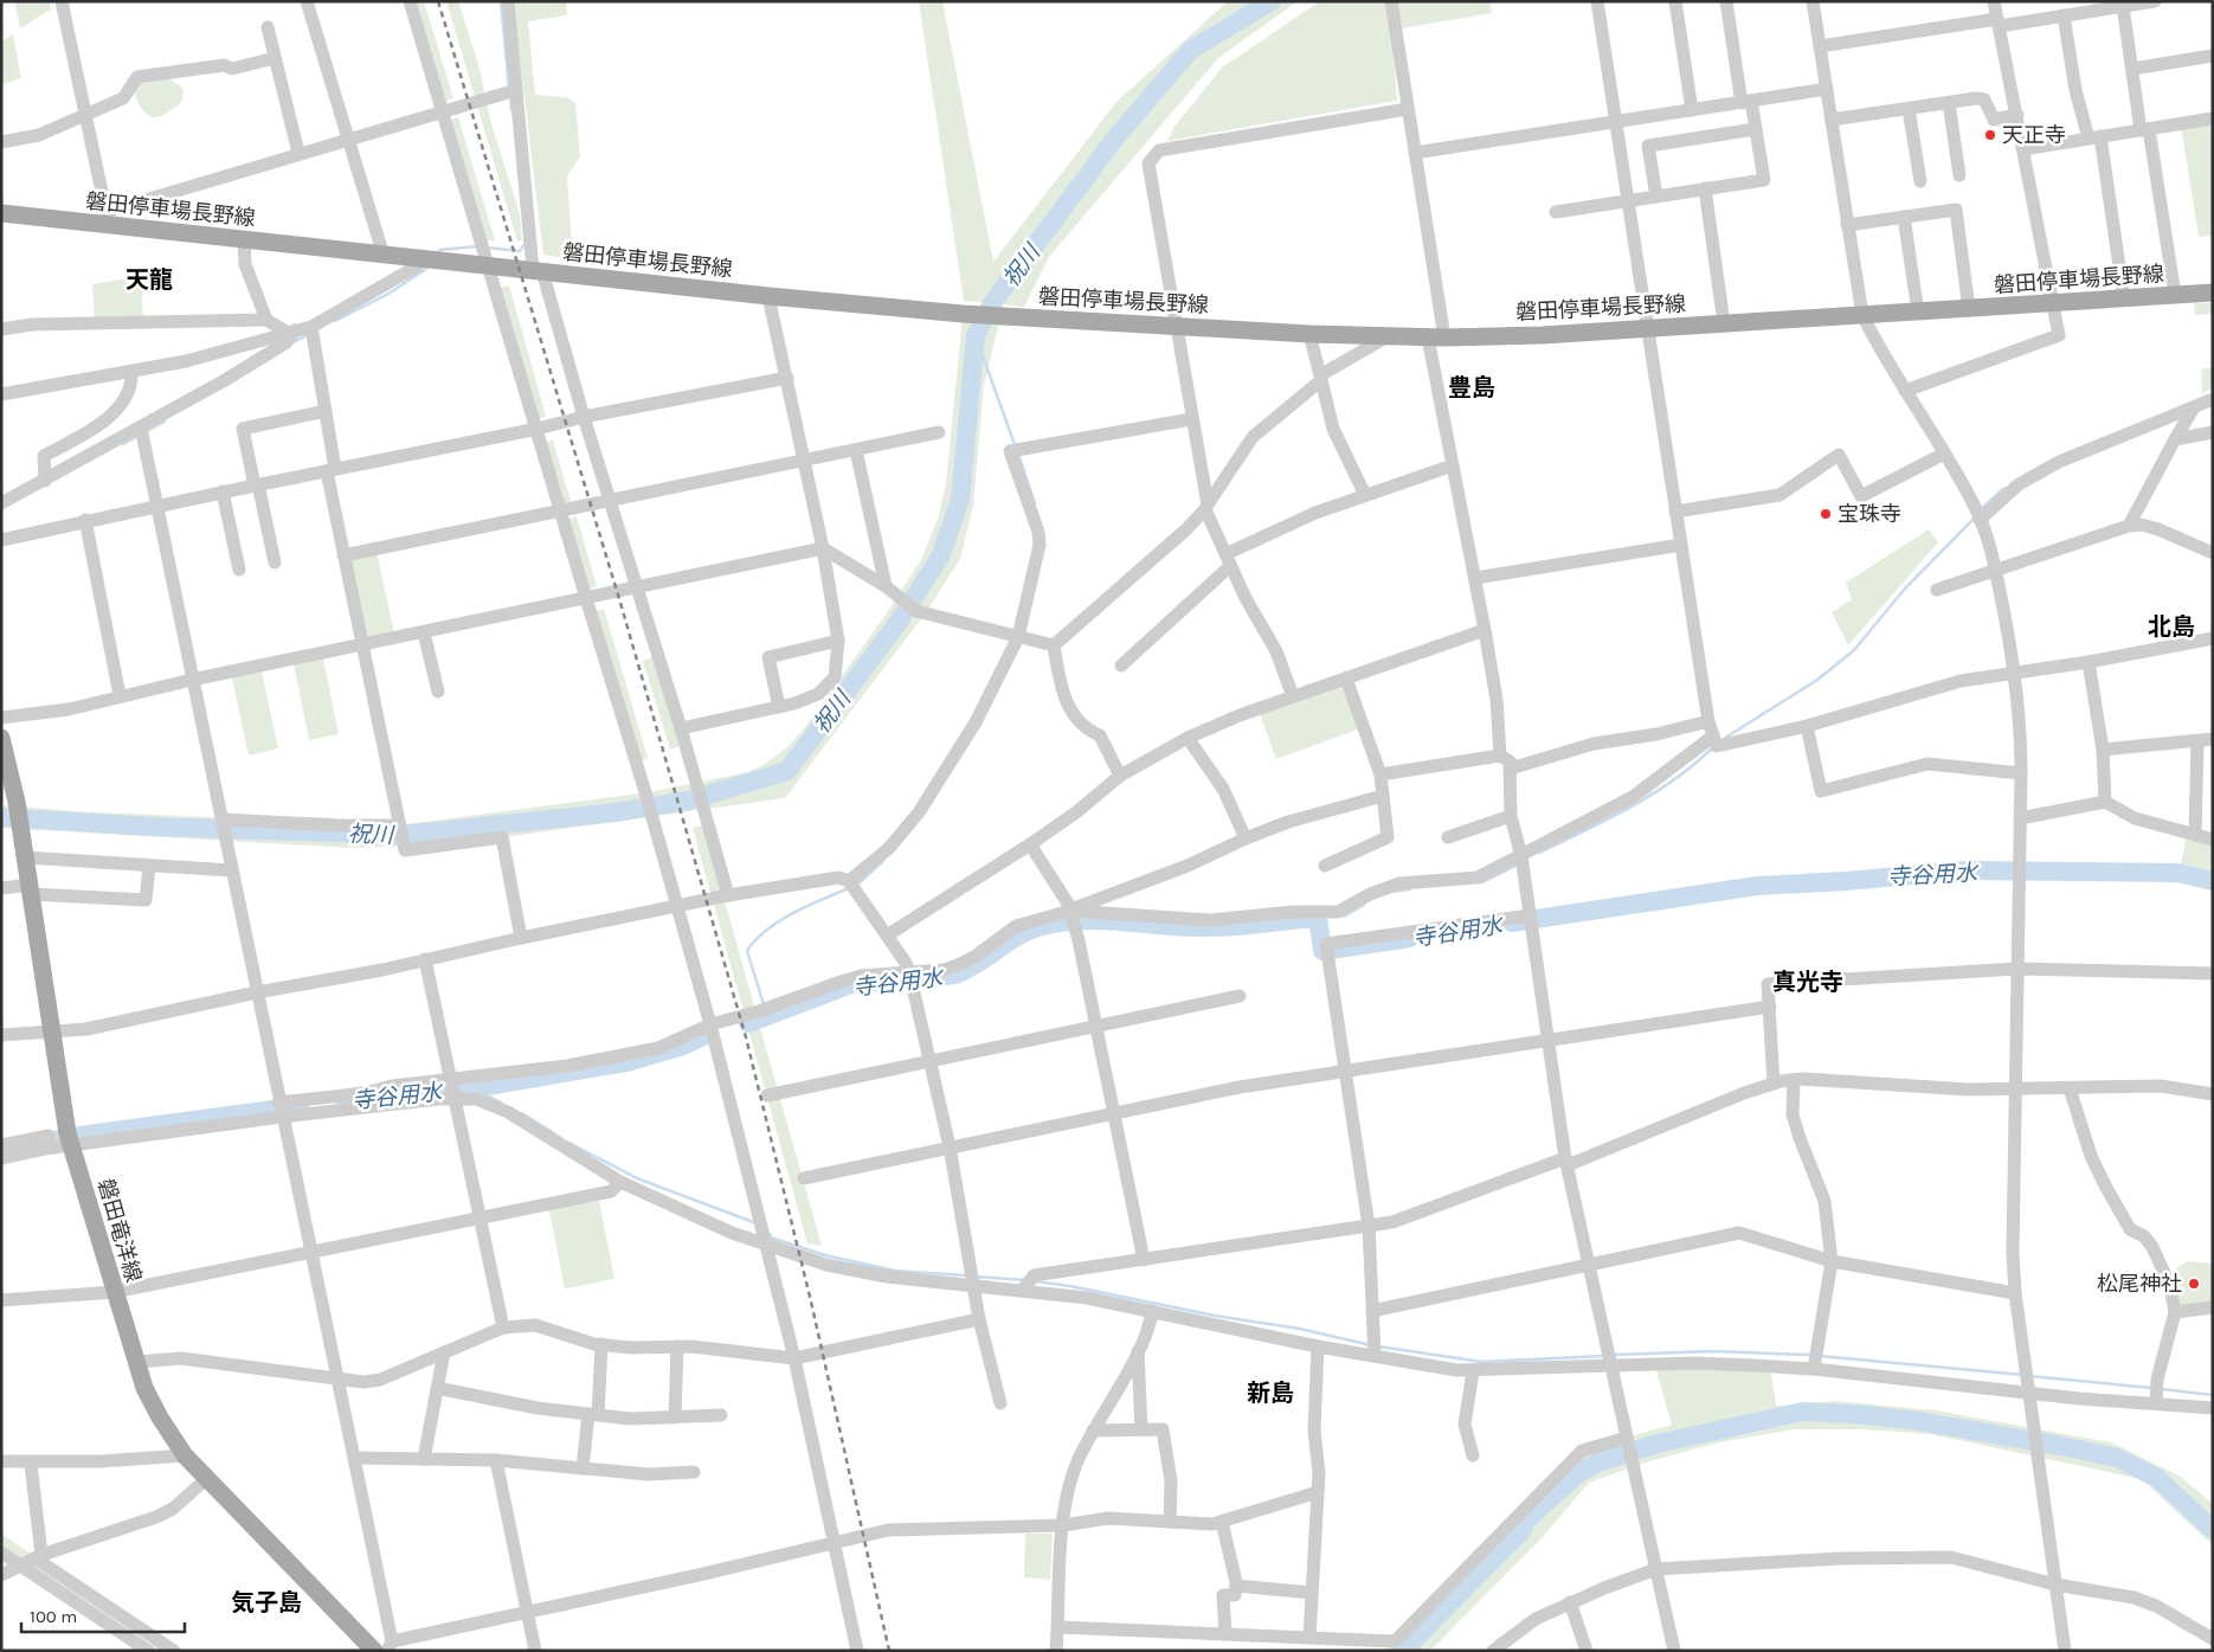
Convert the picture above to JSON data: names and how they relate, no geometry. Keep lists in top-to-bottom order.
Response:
{
  "streets": {
    "main road": ["磐田停車場長野線", "磐田竜洋線"]
  },
  "districts": [
    "天龍",
    "豊島",
    "北島",
    "真光寺",
    "新島",
    "気子島"
  ],
  "water": ["祝川", "寺谷用水"],
  "places": ["天正寺", "宝珠寺", "松尾神社"],
  "scale_bar": "100 m"
}
